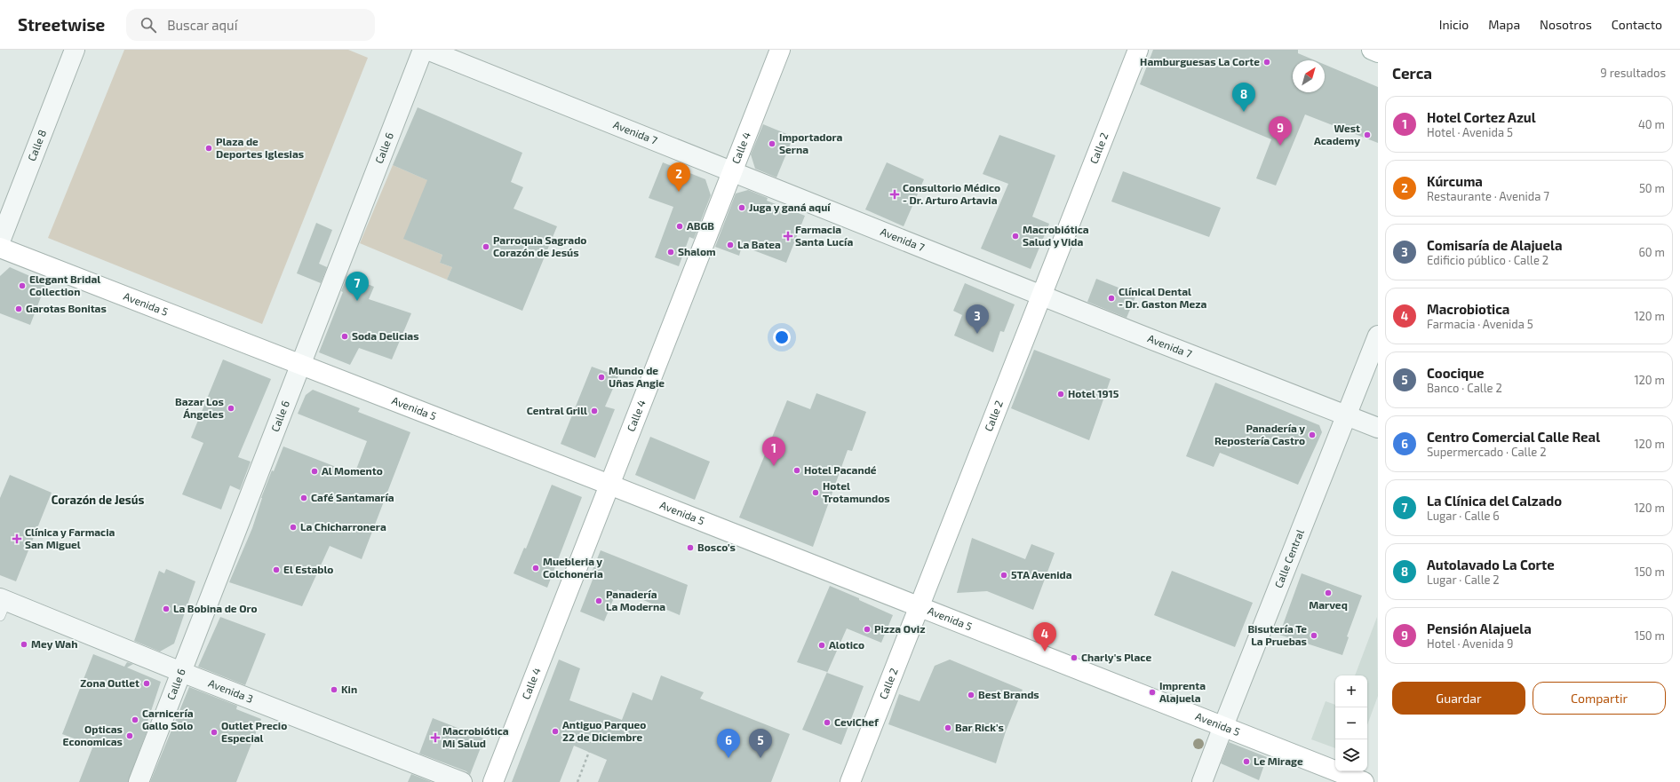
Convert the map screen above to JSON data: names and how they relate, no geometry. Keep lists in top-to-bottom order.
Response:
{
  "streets": {
    "street": [
      "Avenida 7",
      "Calle 8",
      "Calle 6",
      "Calle 4",
      "Calle 2",
      "Avenida 5",
      "Calle Central",
      "Avenida 3"
    ]
  },
  "crossings": [
    ["Avenida 7", "Calle 4"],
    ["Avenida 7", "Calle 2"],
    ["Avenida 7", "Calle Central"],
    ["Calle 6", "Avenida 5"],
    ["Calle 6", "Avenida 3"],
    ["Calle 4", "Avenida 5"],
    ["Calle 2", "Avenida 5"],
    ["Avenida 5", "Calle Central"]
  ],
  "districts": ["Corazón de Jesús"],
  "places": {
    "other": [
      "Hamburguesas La Corte",
      "West Academy",
      "Importadora Serna",
      "Plaza de Deportes Iglesias",
      "Juga y ganá aquí",
      "ABGB",
      "Macrobiótica Salud y Vida",
      "La Batea",
      "Parroquia Sagrado Corazón de Jesús",
      "Shalom",
      "Elegant Bridal Collection",
      "Clínical Dental - Dr. Gaston Meza",
      "Garotas Bonitas",
      "Soda Delicias",
      "Mundo de Uñas Angie",
      "Hotel 1915",
      "Bazar Los Ángeles",
      "Central Grill",
      "Panadería y Repostería Castro",
      "Hotel Pacandé",
      "Al Momento",
      "Hotel Trotamundos",
      "Café Santamaría",
      "La Chicharronera",
      "Bosco's",
      "Muebleria y Colchoneria",
      "El Establo",
      "5TA Avenida",
      "Marveq",
      "Panadería La Moderna",
      "La Bobina de Oro",
      "Pizza Oviz",
      "Bisutería Te La Pruebas",
      "Mey Wah",
      "Alotico",
      "Charly's Place",
      "Zona Outlet",
      "Kin",
      "Imprenta Alajuela",
      "Best Brands",
      "Carnicería Gallo Solo",
      "CeviChef",
      "Bar Rick's",
      "Antiguo Parqueo 22 de Diciembre",
      "Outlet Precio Especial",
      "Opticas Economicas",
      "Le Mirage"
    ],
    "health": [
      "Consultorio Médico - Dr. Arturo Artavia",
      "Farmacia Santa Lucía",
      "Clínica y Farmacia San Miguel",
      "Macrobiótica Mi Salud"
    ]
  },
  "north": "top right",
  "page": {
    "header": "Streetwise",
    "search": "Buscar aquí",
    "nav": [
      "Inicio",
      "Mapa",
      "Nosotros",
      "Contacto"
    ],
    "heading": ["Cerca", "9 resultados"],
    "pins": [
      "8",
      "9",
      "2",
      "7",
      "3",
      "1",
      "4",
      "5",
      "6"
    ],
    "list": [
      {
        "mark": "1",
        "name": "Hotel Cortez Azul",
        "note": "Hotel · Avenida 5",
        "value": "40 m"
      },
      {
        "mark": "2",
        "name": "Kúrcuma",
        "note": "Restaurante · Avenida 7",
        "value": "50 m"
      },
      {
        "mark": "3",
        "name": "Comisaría de Alajuela",
        "note": "Edificio público · Calle 2",
        "value": "60 m"
      },
      {
        "mark": "4",
        "name": "Macrobiotica",
        "note": "Farmacia · Avenida 5",
        "value": "120 m"
      },
      {
        "mark": "5",
        "name": "Coocique",
        "note": "Banco · Calle 2",
        "value": "120 m"
      },
      {
        "mark": "6",
        "name": "Centro Comercial Calle Real",
        "note": "Supermercado · Calle 2",
        "value": "120 m"
      },
      {
        "mark": "7",
        "name": "La Clínica del Calzado",
        "note": "Lugar · Calle 6",
        "value": "120 m"
      },
      {
        "mark": "8",
        "name": "Autolavado La Corte",
        "note": "Lugar · Calle 2",
        "value": "150 m"
      },
      {
        "mark": "9",
        "name": "Pensión Alajuela",
        "note": "Hotel · Avenida 9",
        "value": "150 m"
      }
    ],
    "buttons": ["Guardar", "Compartir"],
    "map_buttons": ["+", "−"]
  }
}
